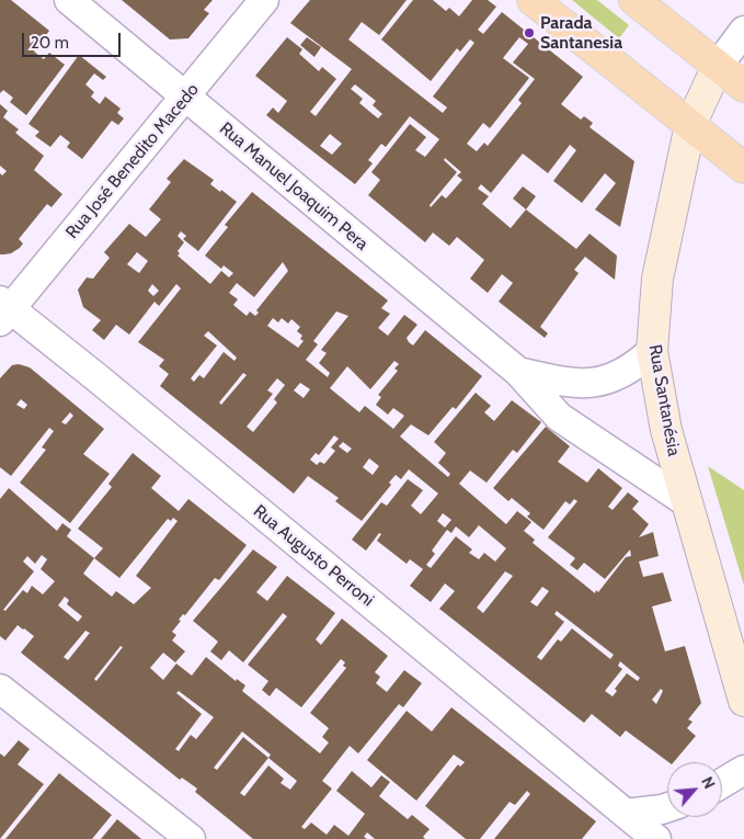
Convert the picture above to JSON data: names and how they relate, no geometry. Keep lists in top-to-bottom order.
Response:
{
  "streets": {
    "street": [
      "Rua José Benedito Macedo",
      "Rua Manuel Joaquim Pera",
      "Rua Santanésia",
      "Rua Augusto Perroni"
    ]
  },
  "crossings": [
    ["Rua José Benedito Macedo", "Rua Manuel Joaquim Pera"],
    ["Rua José Benedito Macedo", "Rua Augusto Perroni"],
    ["Rua Manuel Joaquim Pera", "Rua Santanésia"]
  ],
  "places": ["Parada Santanesia"],
  "scale_bar": "20 m",
  "north": "top right"
}
